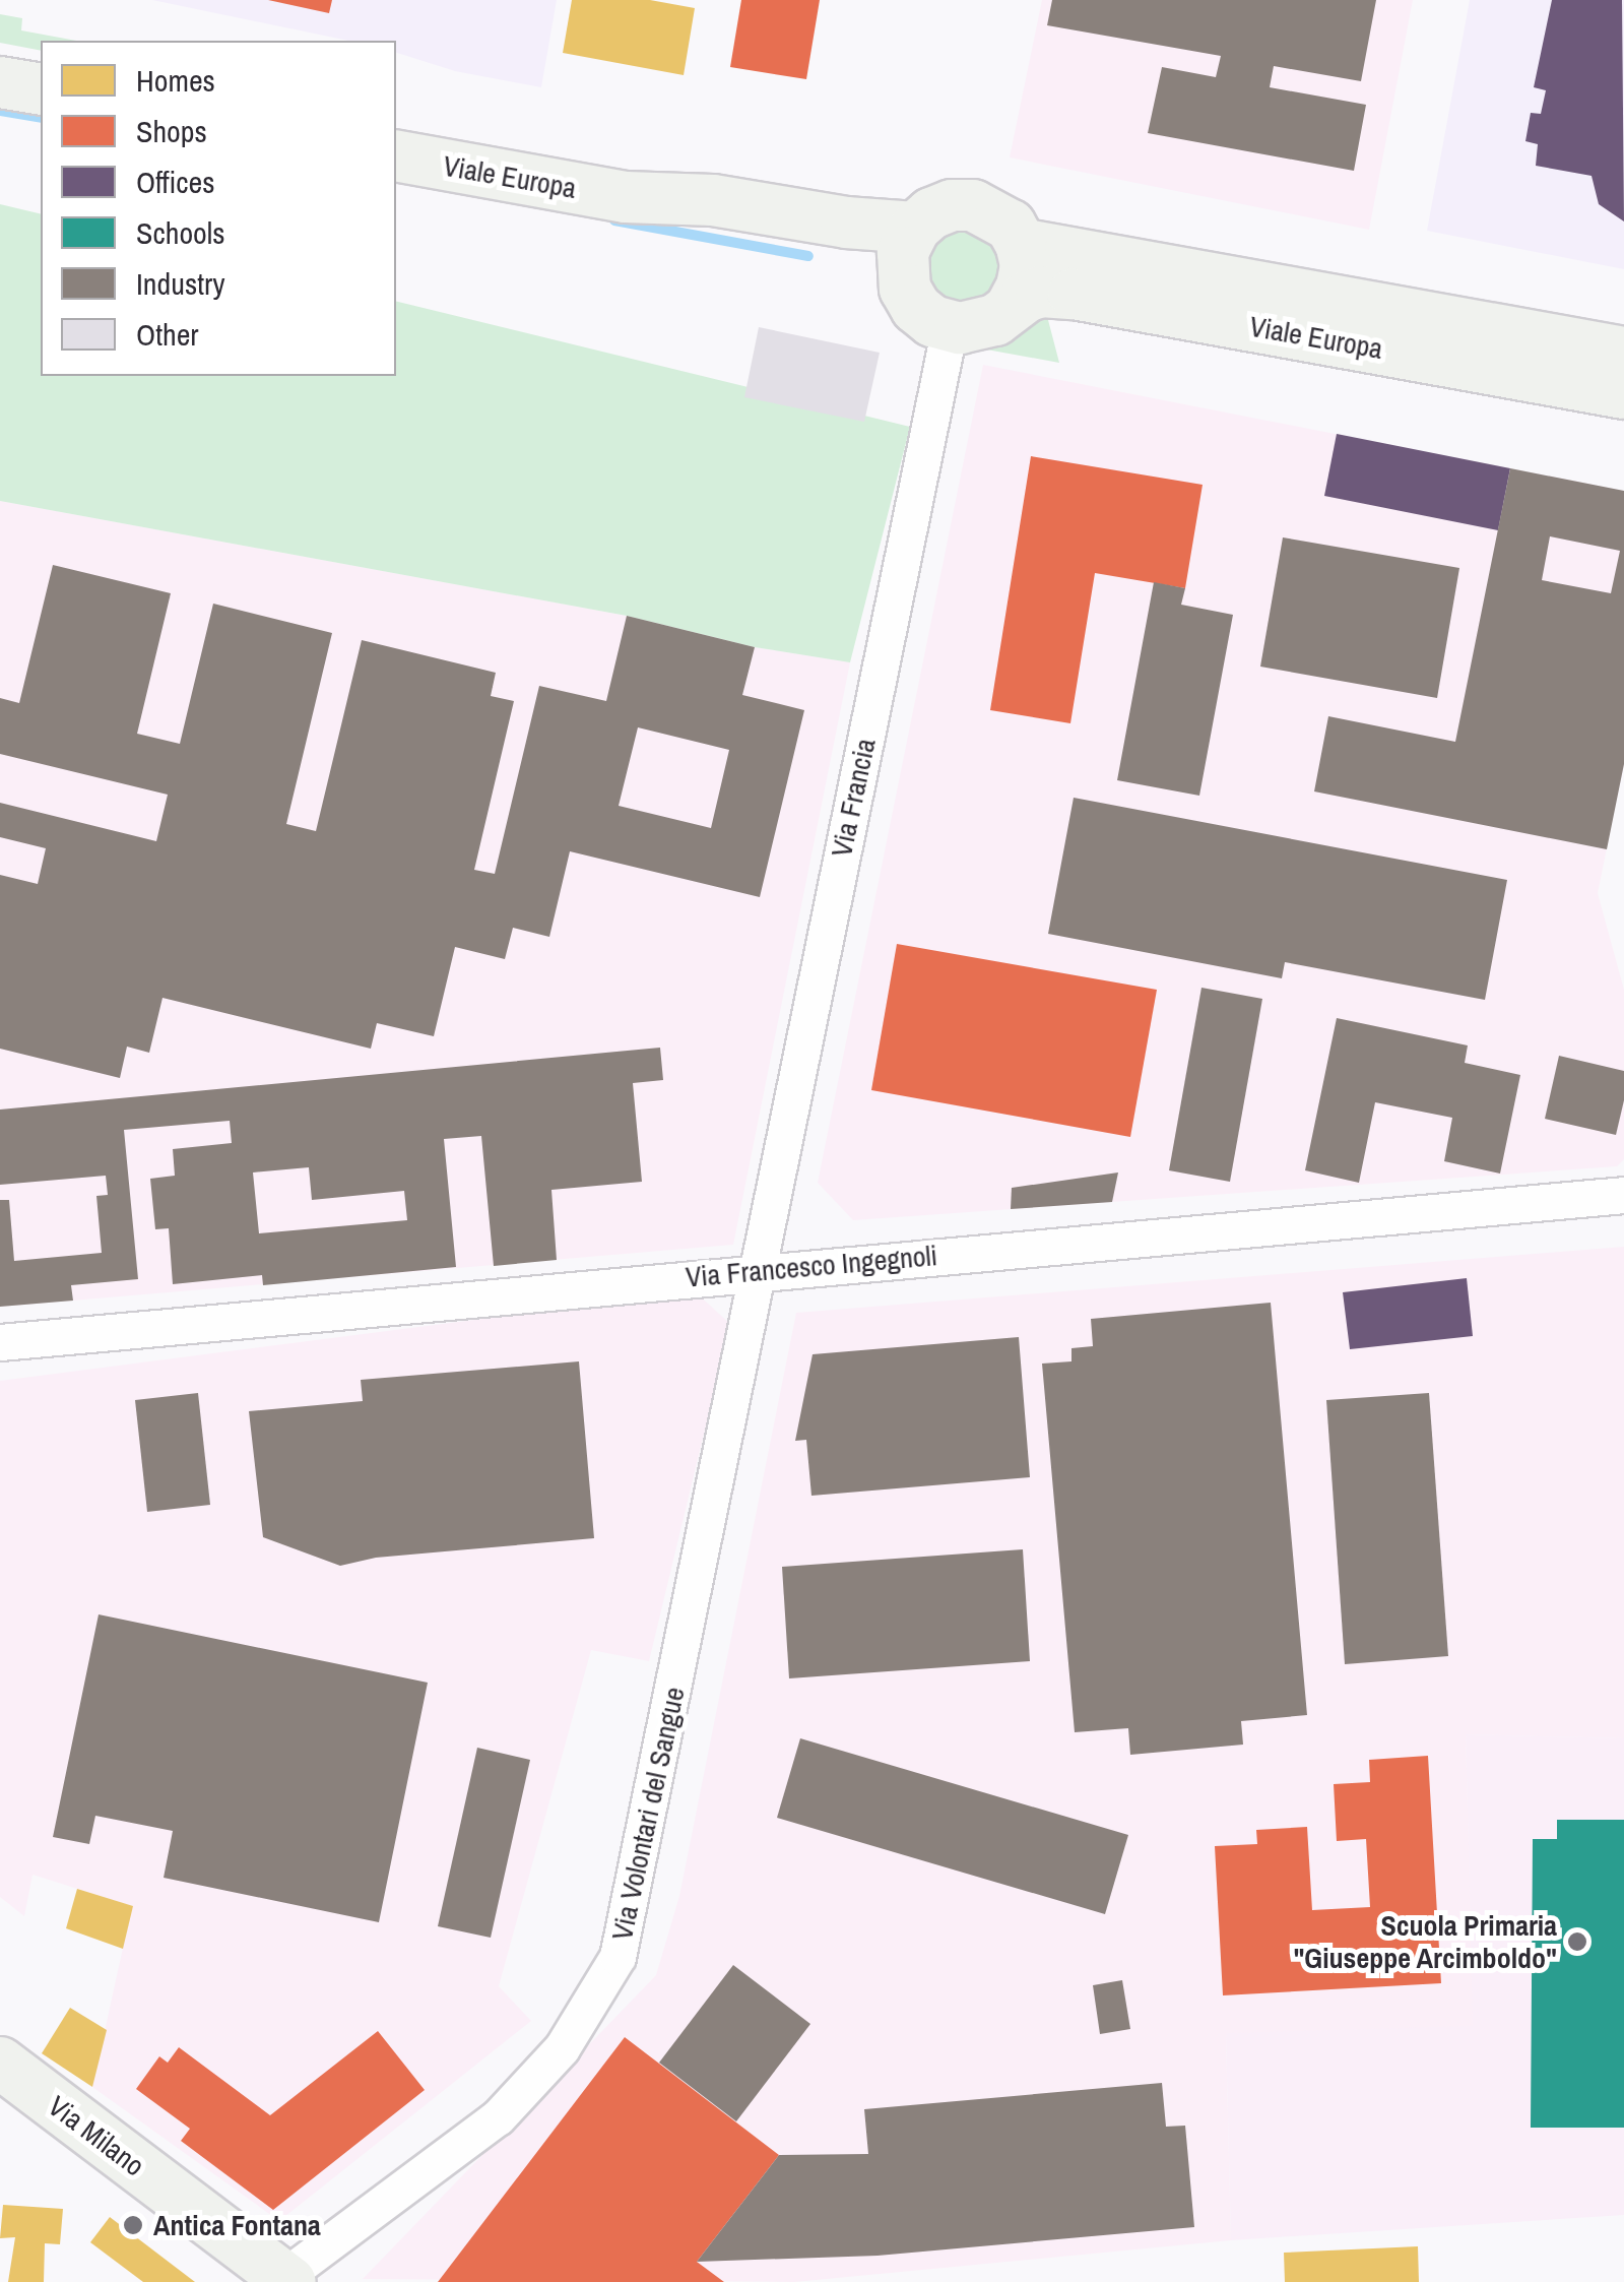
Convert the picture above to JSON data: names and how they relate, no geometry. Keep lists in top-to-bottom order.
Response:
{
  "streets": {
    "street": [
      "Viale Europa",
      "Via Francia",
      "Via Francesco Ingegnoli",
      "Via Volontari del Sangue",
      "Via Milano"
    ]
  },
  "crossings": [
    ["Viale Europa", "Via Francia"],
    ["Via Francia", "Via Francesco Ingegnoli"],
    ["Via Francia", "Via Volontari del Sangue"],
    ["Via Francesco Ingegnoli", "Via Volontari del Sangue"],
    ["Via Volontari del Sangue", "Via Milano"]
  ],
  "places": ["Scuola Primaria \"Giuseppe Arcimboldo\"", "Antica Fontana"],
  "legend": [
    "Homes",
    "Shops",
    "Offices",
    "Schools",
    "Industry",
    "Other"
  ]
}
